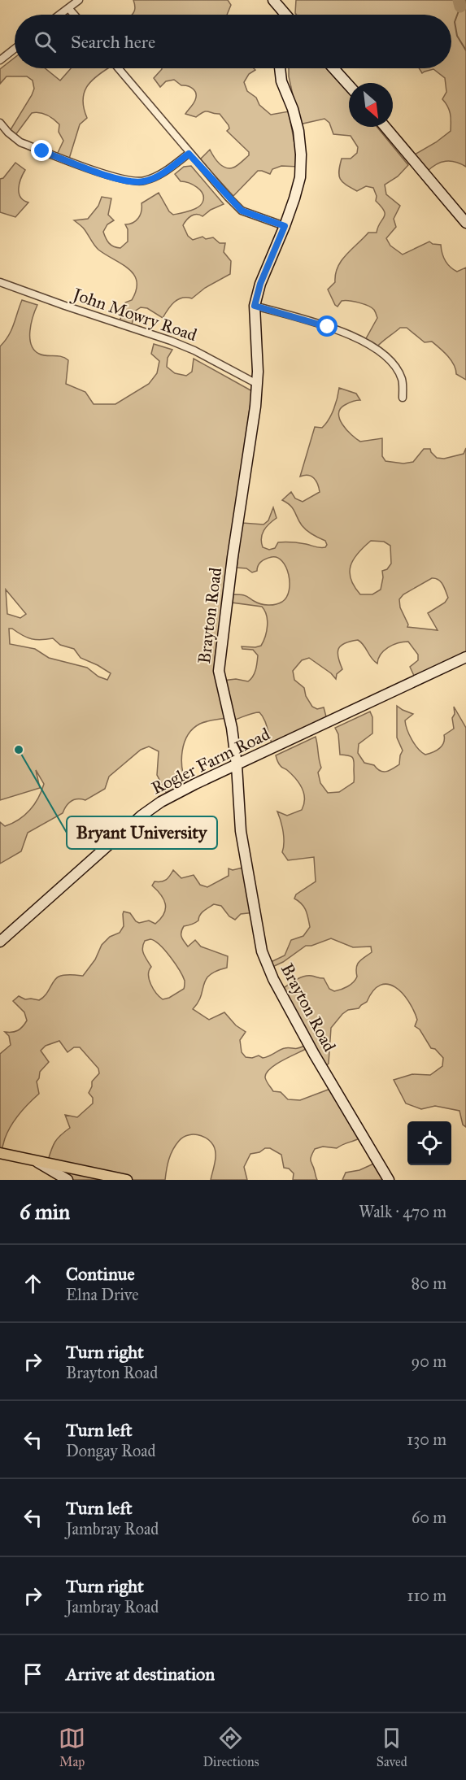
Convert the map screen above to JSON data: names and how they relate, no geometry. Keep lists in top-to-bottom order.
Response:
{
  "streets": {
    "street": ["John Mowry Road", "Brayton Road", "Rogler Farm Road"]
  },
  "crossings": [
    ["John Mowry Road", "Brayton Road"],
    ["Brayton Road", "Rogler Farm Road"]
  ],
  "places": ["Bryant University"],
  "north": "bottom right",
  "page": {
    "search": "Search here",
    "heading": ["6 min", "Walk · 470 m"],
    "list": [
      ["Continue", "Elna Drive", "80 m"],
      ["Turn right", "Brayton Road", "90 m"],
      ["Turn left", "Dongay Road", "130 m"],
      ["Turn left", "Jambray Road", "60 m"],
      ["Turn right", "Jambray Road", "110 m"],
      "Arrive at destination"
    ],
    "nav": ["Map", "Directions", "Saved"]
  }
}
